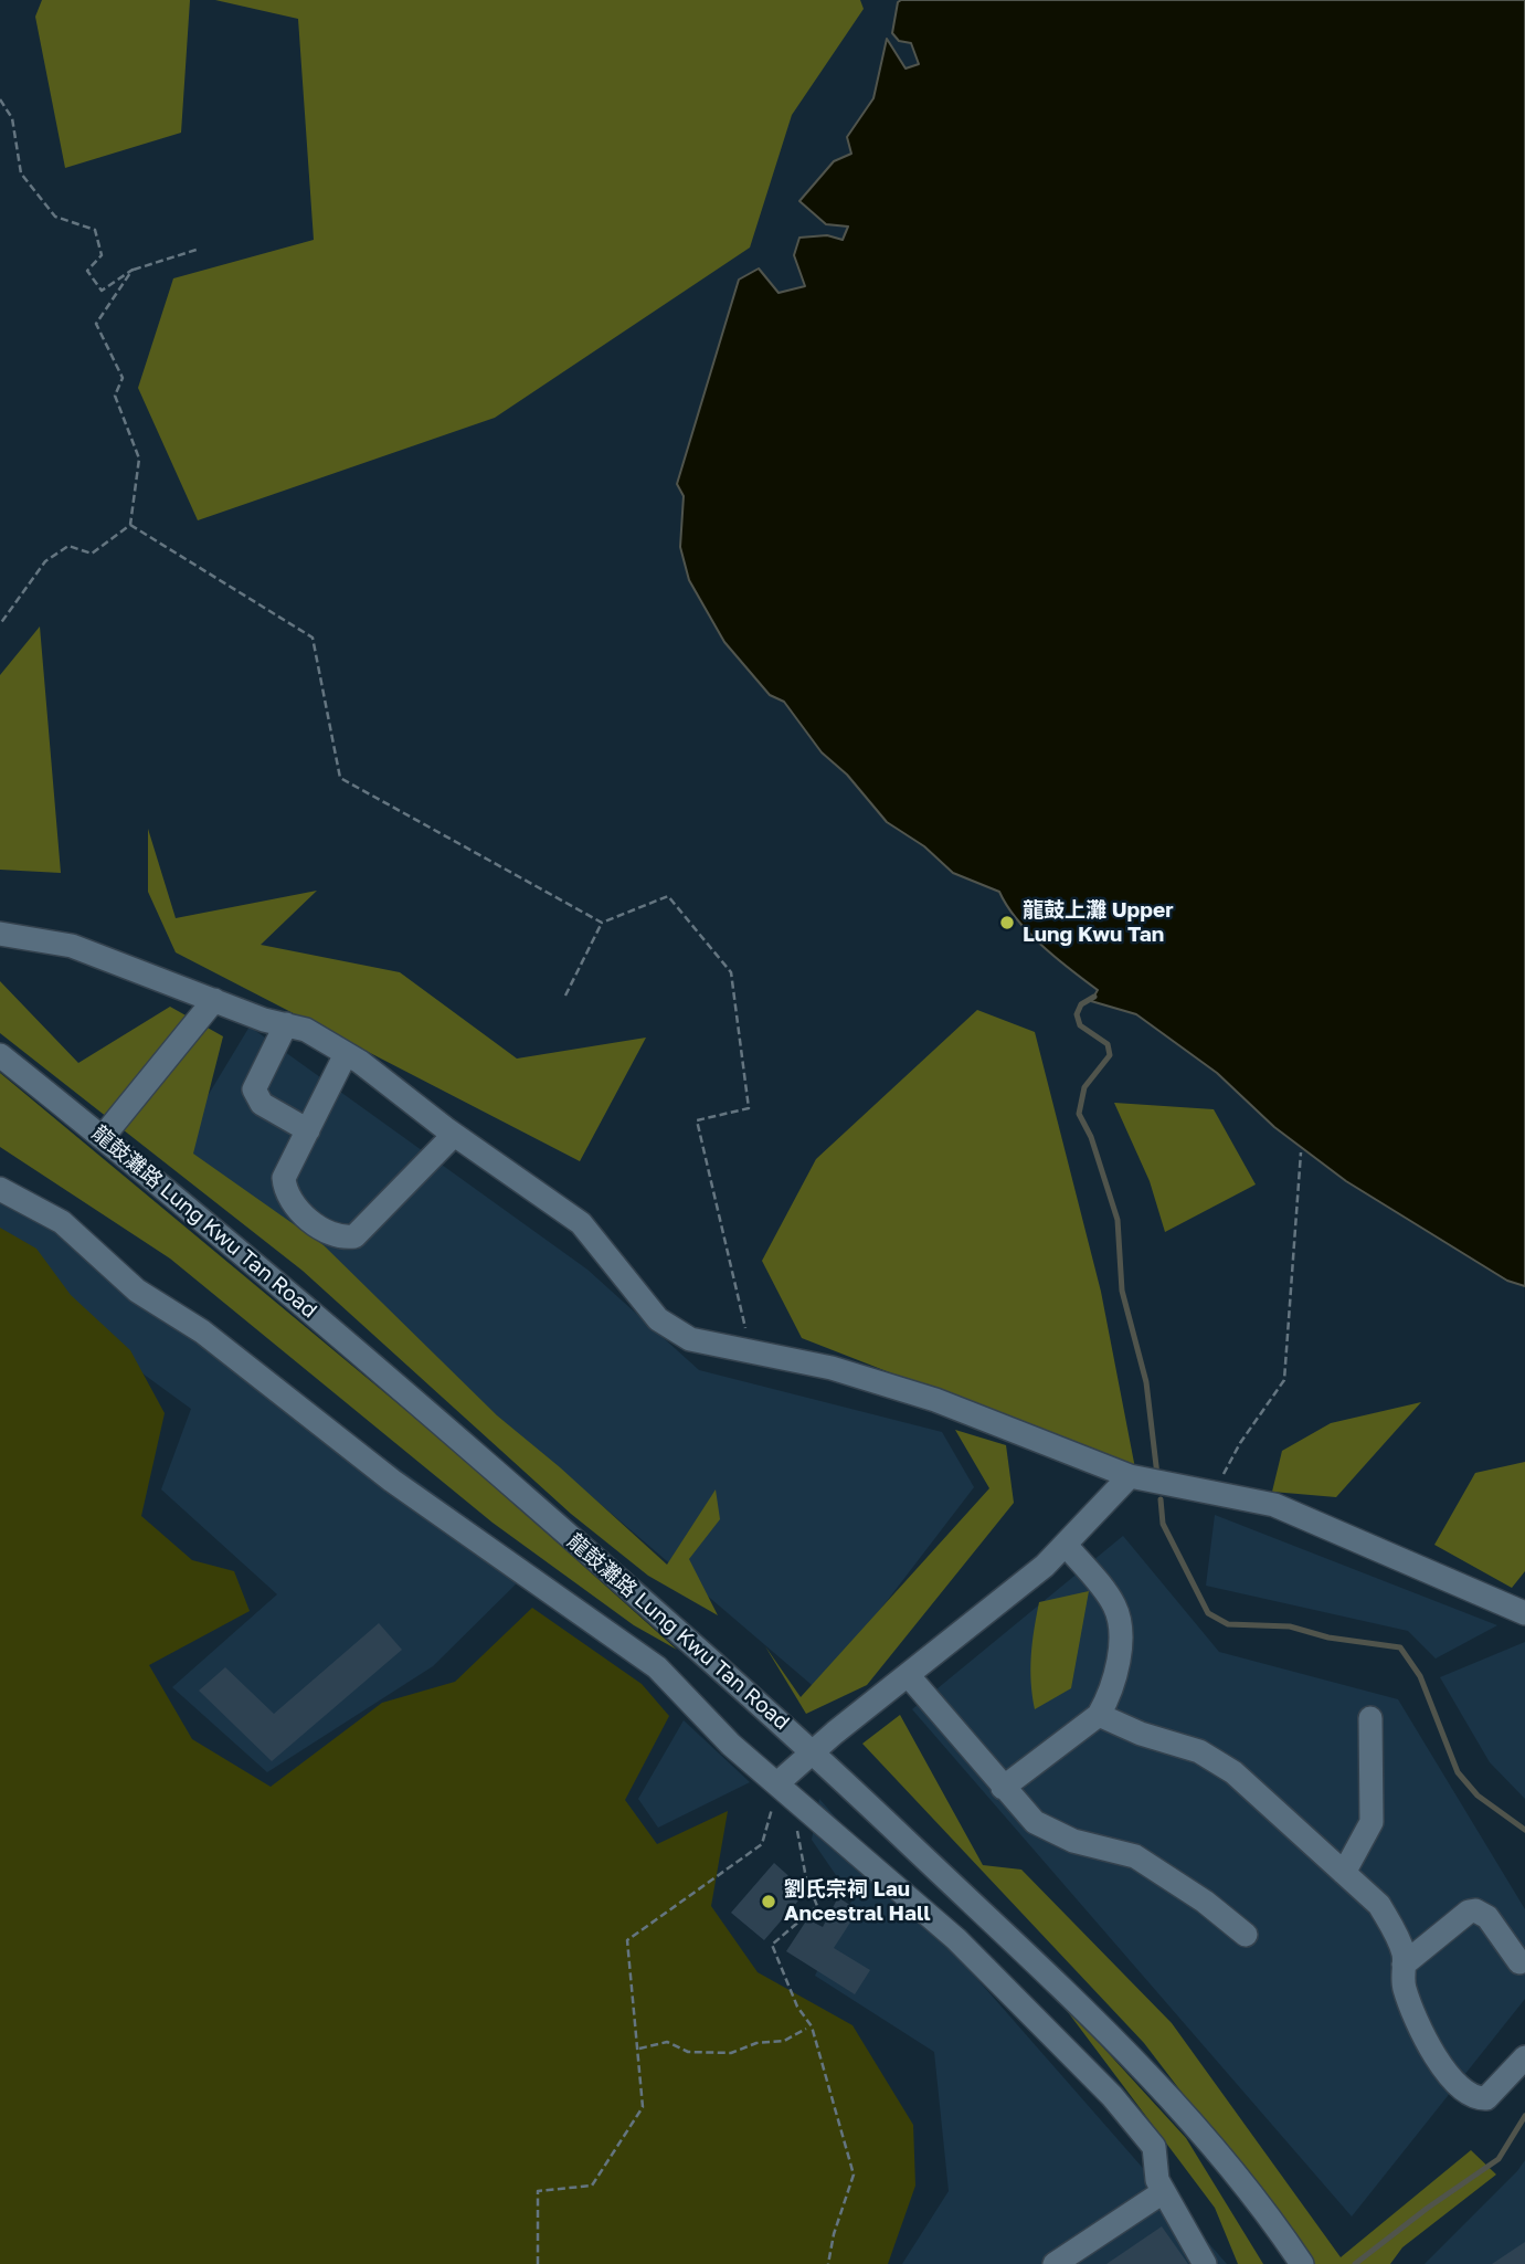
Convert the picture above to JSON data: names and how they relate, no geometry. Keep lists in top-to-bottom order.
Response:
{
  "streets": {
    "street": ["龍鼓灘路 Lung Kwu Tan Road"]
  },
  "places": ["龍鼓上灘 Upper Lung Kwu Tan", "劉氏宗祠 Lau Ancestral Hall"]
}
